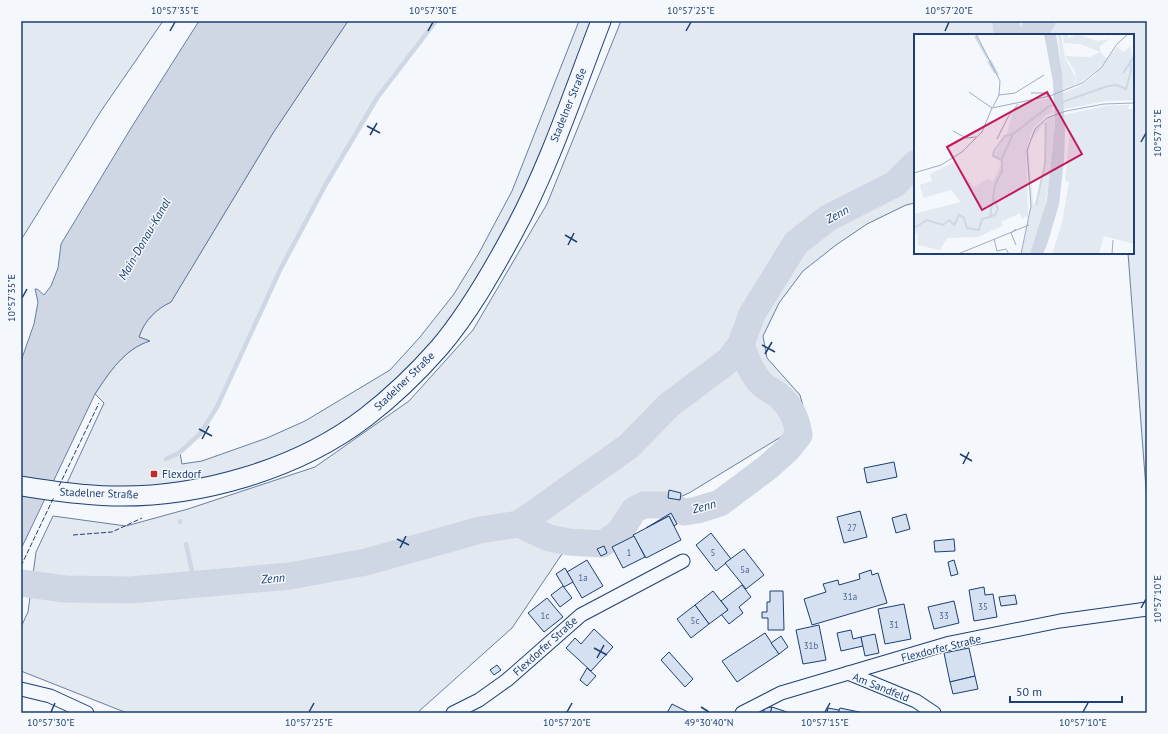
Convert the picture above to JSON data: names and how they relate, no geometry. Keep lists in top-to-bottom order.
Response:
{
  "streets": {
    "main road": ["Stadelner Straße"],
    "street": ["Flexdorfer Straße", "Am Sandfeld"]
  },
  "crossings": [
    ["Flexdorfer Straße", "Am Sandfeld"]
  ],
  "water": ["Zenn", "Main-Donau-Kanal"],
  "places": {
    "transit": ["Flexdorf"]
  },
  "house_numbers": [
    "27",
    "1",
    "5",
    "5a",
    "1a",
    "31a",
    "35",
    "1c",
    "33",
    "5c",
    "31",
    "31b"
  ],
  "scale_bar": "50 m",
  "coordinates": [
    "10°57'35\"E",
    "10°57'30\"E",
    "10°57'25\"E",
    "10°57'20\"E",
    "10°57'15\"E",
    "10°57'10\"E",
    "49°30'40\"N"
  ]
}
